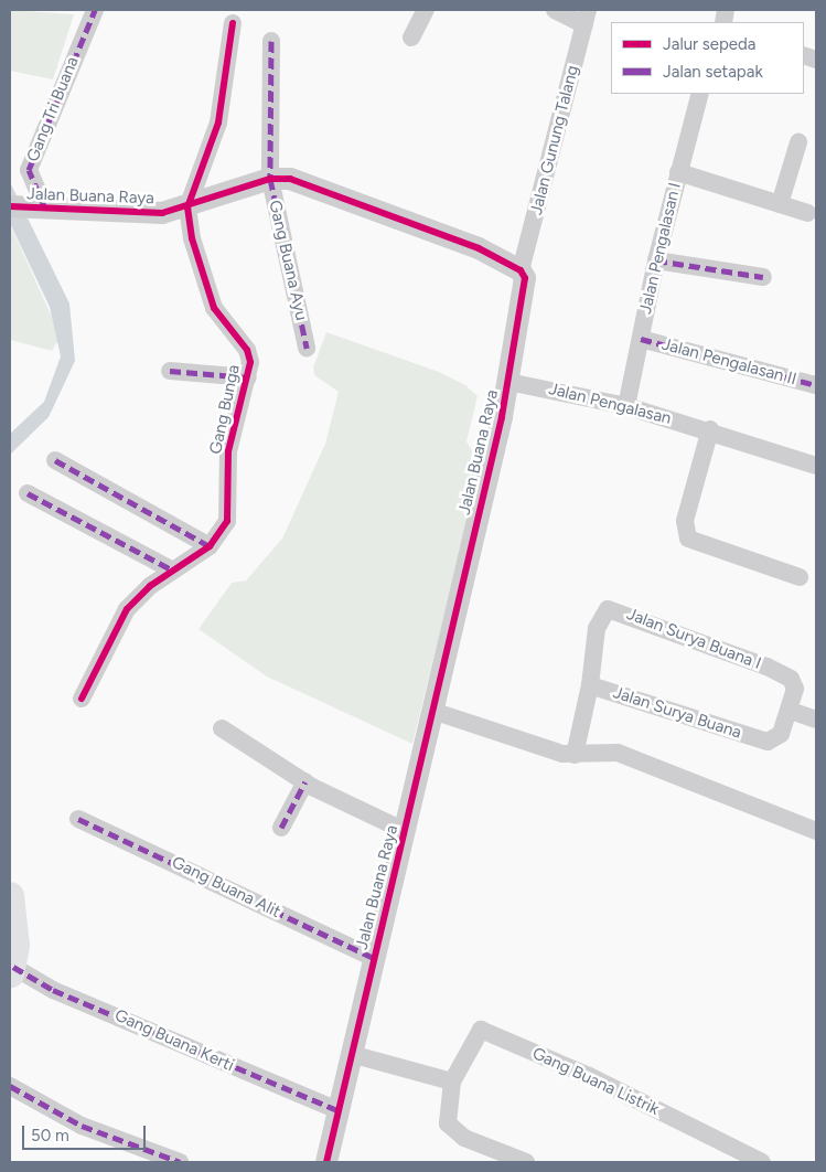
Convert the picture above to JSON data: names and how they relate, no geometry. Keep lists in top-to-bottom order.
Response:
{
  "streets": {
    "street": [
      "Gang Tri Buana",
      "Jalan Gunung Talang",
      "Jalan Buana Raya",
      "Jalan Pengalasan I",
      "Gang Buana Ayu",
      "Jalan Pengalasan II",
      "Jalan Pengalasan",
      "Gang Bunga",
      "Jalan Surya Buana I",
      "Jalan Surya Buana",
      "Gang Buana Alit",
      "Gang Buana Kerti",
      "Gang Buana Listrik"
    ]
  },
  "crossings": [
    ["Gang Tri Buana", "Jalan Buana Raya"],
    ["Jalan Gunung Talang", "Jalan Buana Raya"],
    ["Jalan Buana Raya", "Gang Buana Ayu"],
    ["Jalan Buana Raya", "Jalan Pengalasan"],
    ["Jalan Buana Raya", "Gang Bunga"],
    ["Jalan Buana Raya", "Gang Buana Alit"],
    ["Jalan Buana Raya", "Gang Buana Kerti"],
    ["Jalan Pengalasan I", "Jalan Pengalasan II"],
    ["Jalan Pengalasan I", "Jalan Pengalasan"],
    ["Jalan Surya Buana I", "Jalan Surya Buana"]
  ],
  "legend": ["Jalur sepeda", "Jalan setapak"],
  "scale_bar": "50 m"
}
